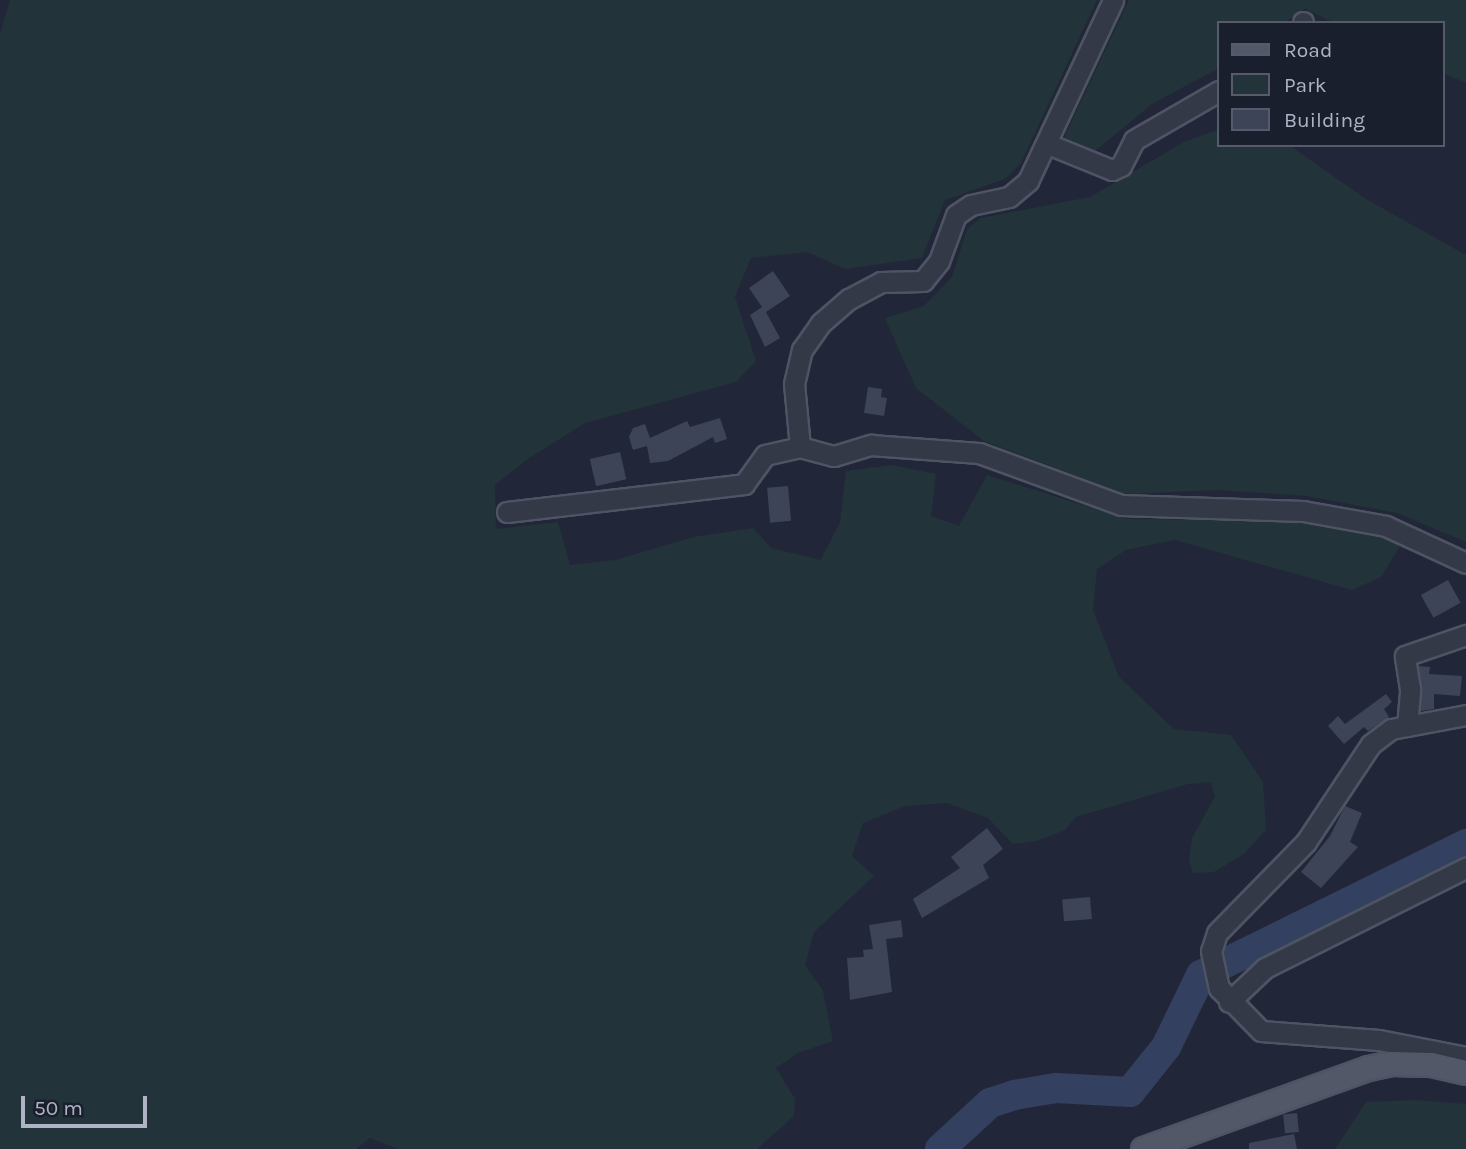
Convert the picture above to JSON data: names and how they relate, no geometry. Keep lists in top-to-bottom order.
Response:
{
  "legend": ["Road", "Park", "Building"],
  "scale_bar": "50 m"
}
